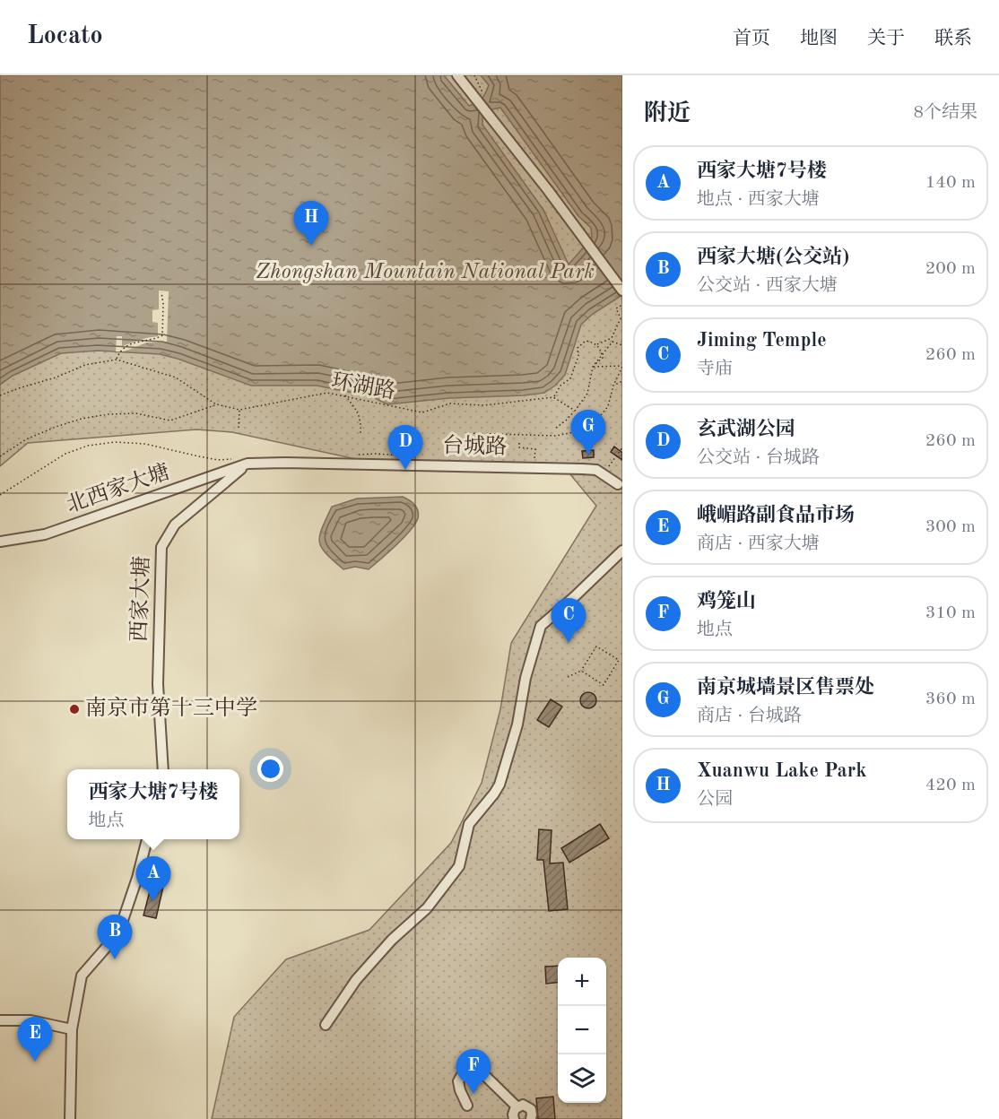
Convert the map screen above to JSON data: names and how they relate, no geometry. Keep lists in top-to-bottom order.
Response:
{
  "streets": {
    "street": ["台城路", "北西家大塘", "西家大塘"],
    "path": ["环湖路"]
  },
  "crossings": [
    ["台城路", "北西家大塘"],
    ["台城路", "西家大塘"],
    ["北西家大塘", "西家大塘"]
  ],
  "parks": ["Zhongshan Mountain National Park"],
  "places": ["南京市第十三中学"],
  "page": {
    "header": "Locato",
    "nav": [
      "首页",
      "地图",
      "关于",
      "联系"
    ],
    "heading": ["附近", "8个结果"],
    "list": [
      {
        "mark": "A",
        "name": "西家大塘7号楼",
        "note": "地点 · 西家大塘",
        "value": "140 m"
      },
      {
        "mark": "B",
        "name": "西家大塘(公交站)",
        "note": "公交站 · 西家大塘",
        "value": "200 m"
      },
      {
        "mark": "C",
        "name": "Jiming Temple",
        "note": "寺庙",
        "value": "260 m"
      },
      {
        "mark": "D",
        "name": "玄武湖公园",
        "note": "公交站 · 台城路",
        "value": "260 m"
      },
      {
        "mark": "E",
        "name": "峨嵋路副食品市场",
        "note": "商店 · 西家大塘",
        "value": "300 m"
      },
      {
        "mark": "F",
        "name": "鸡笼山",
        "note": "地点",
        "value": "310 m"
      },
      {
        "mark": "G",
        "name": "南京城墙景区售票处",
        "note": "商店 · 台城路",
        "value": "360 m"
      },
      {
        "mark": "H",
        "name": "Xuanwu Lake Park",
        "note": "公园",
        "value": "420 m"
      }
    ],
    "pins": [
      "H",
      "G",
      "D",
      "C",
      "A",
      "B",
      "E",
      "F"
    ],
    "popup": ["西家大塘7号楼", "地点"],
    "map_buttons": ["+", "−"]
  }
}
